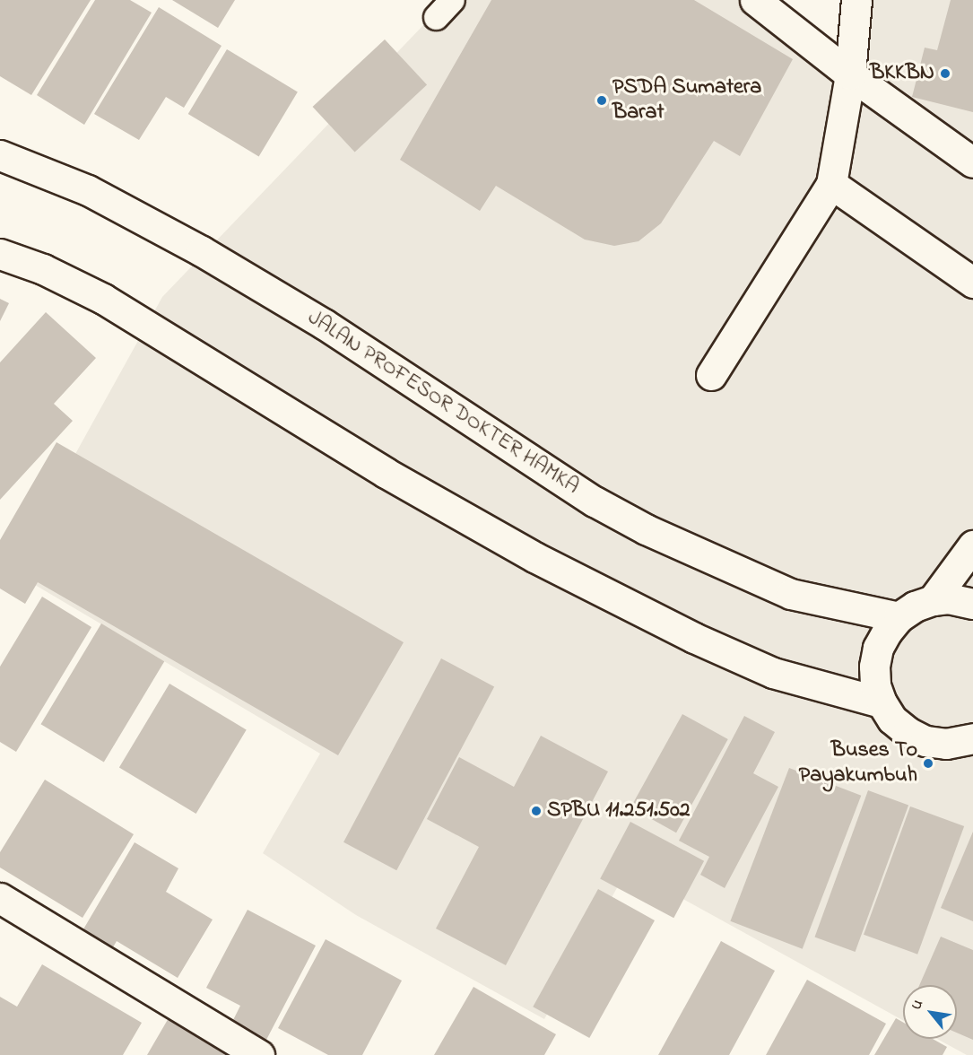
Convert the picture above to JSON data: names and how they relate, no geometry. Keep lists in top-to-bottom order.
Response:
{
  "streets": {
    "main road": ["JALAN PROFESOR DOKTER HAMKA"]
  },
  "places": [
    "BKKBN",
    "PSDA Sumatera Barat",
    "Buses To Payakumbuh",
    "SPBU 11.251.502"
  ],
  "north": "top left"
}
